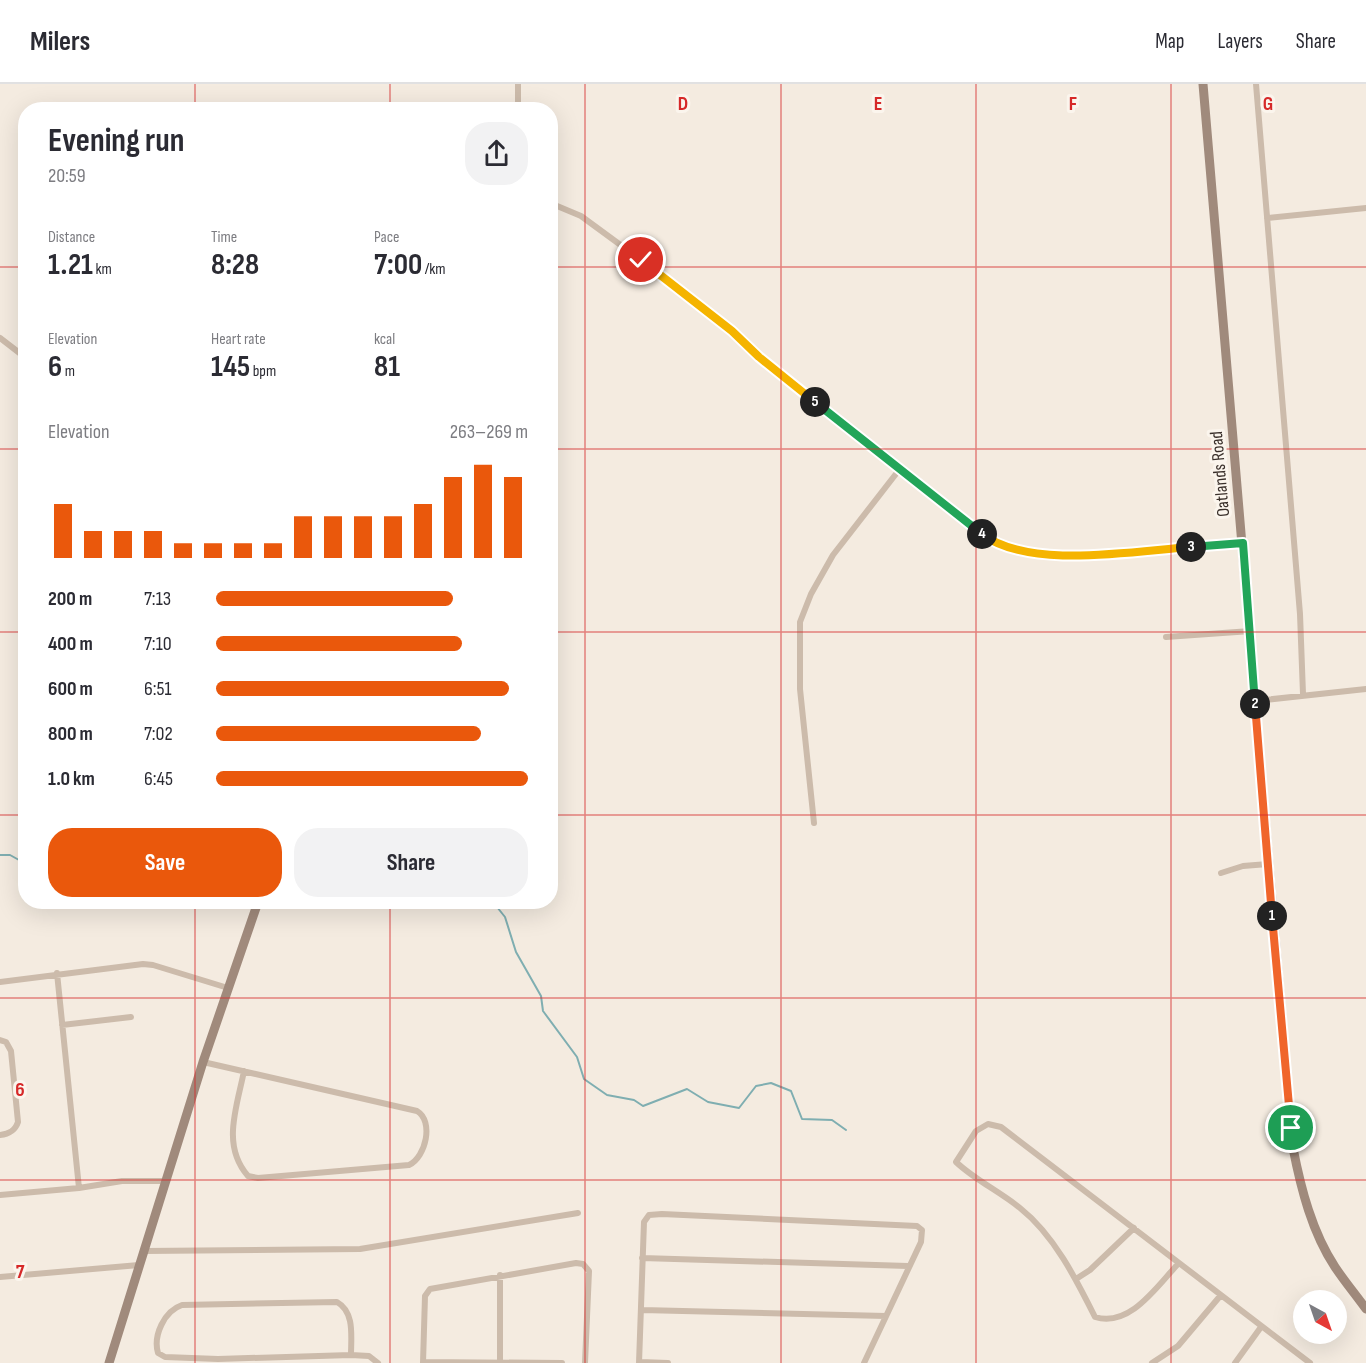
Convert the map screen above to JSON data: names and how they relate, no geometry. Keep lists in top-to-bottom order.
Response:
{
  "streets": {
    "street": ["Oatlands Road"]
  },
  "north": "bottom right",
  "page": {
    "header": "Milers",
    "nav": ["Map", "Layers", "Share"],
    "heading": ["Evening run", "20:59"],
    "stats": [
      ["Distance", "1.21 km"],
      ["Time", "8:28"],
      ["Pace", "7:00 /km"],
      ["Elevation", "6 m"],
      ["Heart rate", "145 bpm"],
      ["kcal", "81"]
    ],
    "pins": [
      "5",
      "4",
      "3",
      "2",
      "1"
    ],
    "chart": ["Elevation", "263–269 m"],
    "list": [
      {
        "name": "200 m",
        "note": "7:13"
      },
      {
        "name": "400 m",
        "note": "7:10"
      },
      {
        "name": "600 m",
        "note": "6:51"
      },
      {
        "name": "800 m",
        "note": "7:02"
      },
      {
        "name": "1.0 km",
        "note": "6:45"
      }
    ],
    "buttons": ["Save", "Share"]
  },
  "grid": {
    "columns": [
      "D",
      "E",
      "F",
      "G"
    ],
    "rows": ["6", "7"]
  }
}
